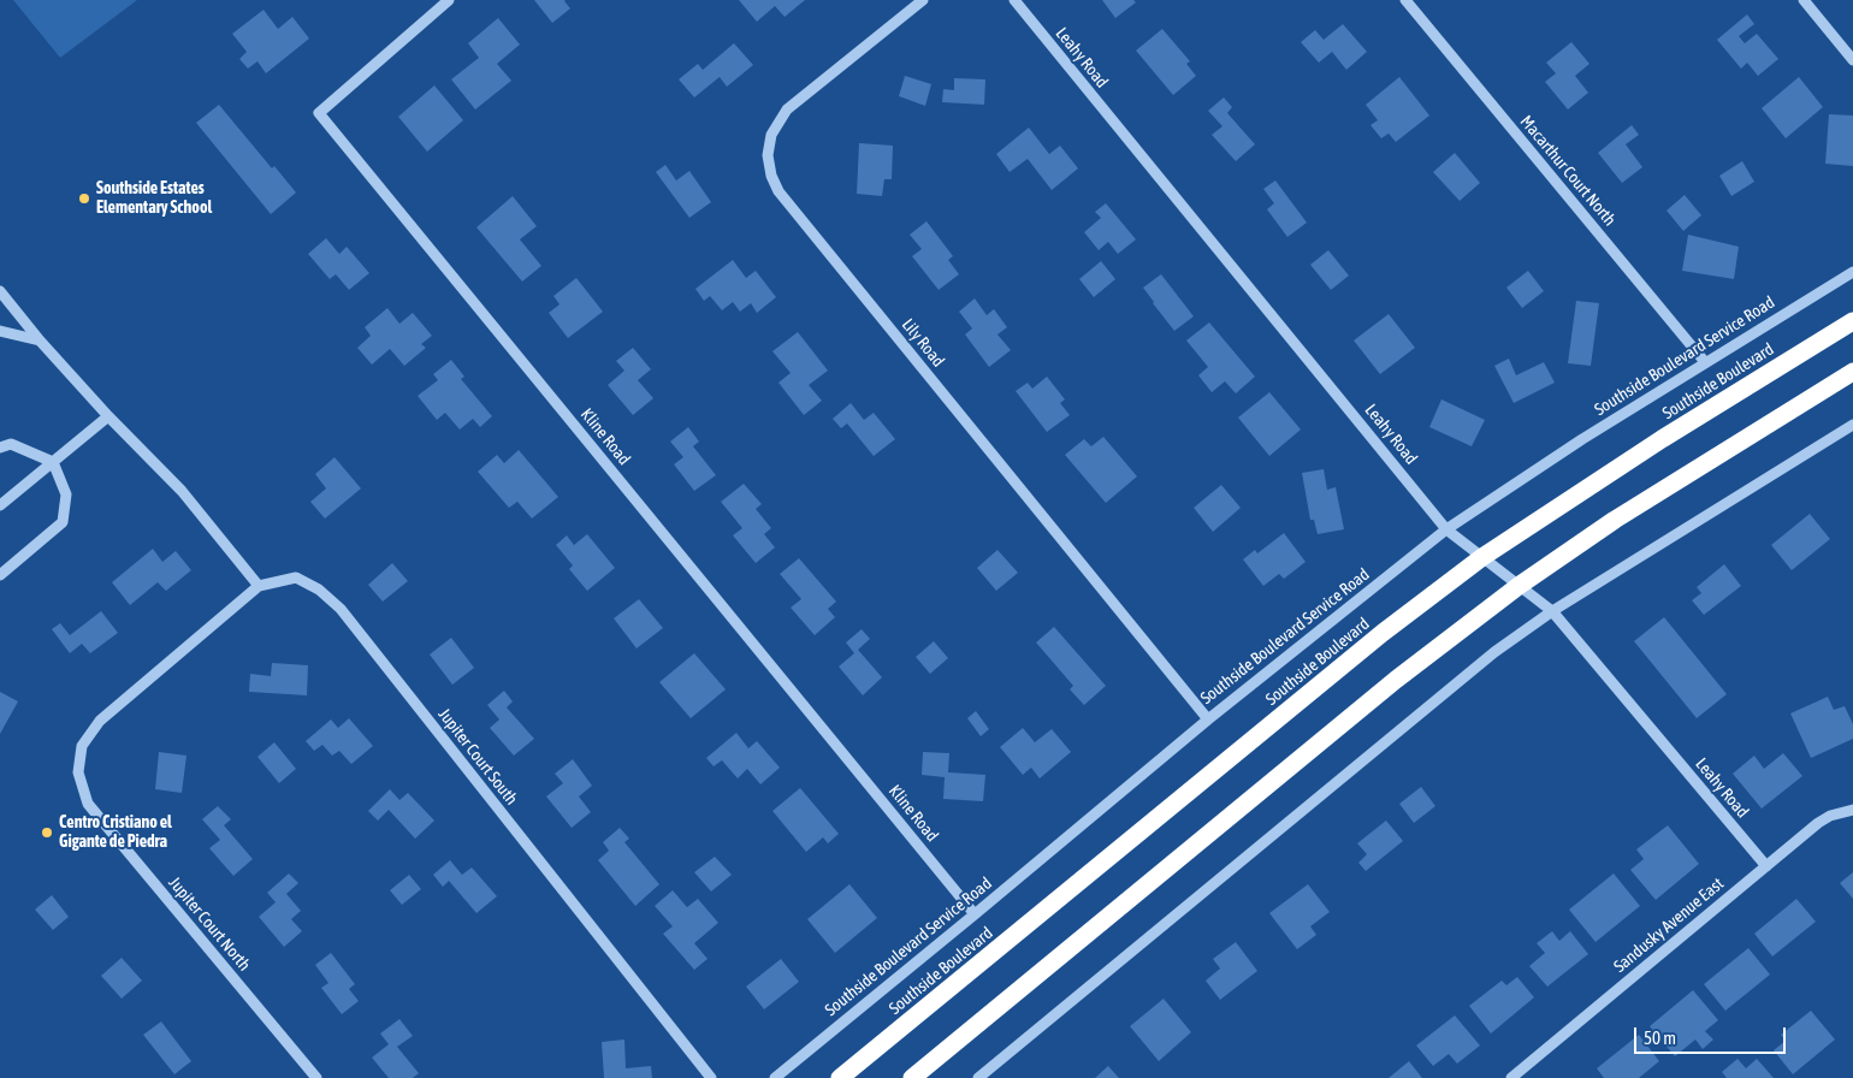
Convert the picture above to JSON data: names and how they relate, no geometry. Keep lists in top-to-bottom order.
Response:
{
  "streets": {
    "highway": ["Southside Boulevard"],
    "street": [
      "Leahy Road",
      "Macarthur Court North",
      "Lily Road",
      "Southside Boulevard Service Road",
      "Kline Road",
      "Jupiter Court South",
      "Jupiter Court North",
      "Sandusky Avenue East"
    ]
  },
  "crossings": [
    ["Leahy Road", "Southside Boulevard Service Road"],
    ["Leahy Road", "Southside Boulevard"],
    ["Leahy Road", "Sandusky Avenue East"],
    ["Macarthur Court North", "Southside Boulevard Service Road"],
    ["Lily Road", "Southside Boulevard Service Road"],
    ["Southside Boulevard Service Road", "Kline Road"],
    ["Jupiter Court South", "Jupiter Court North"]
  ],
  "places": ["Southside Estates Elementary School", "Centro Cristiano el Gigante de Piedra"],
  "scale_bar": "50 m"
}
